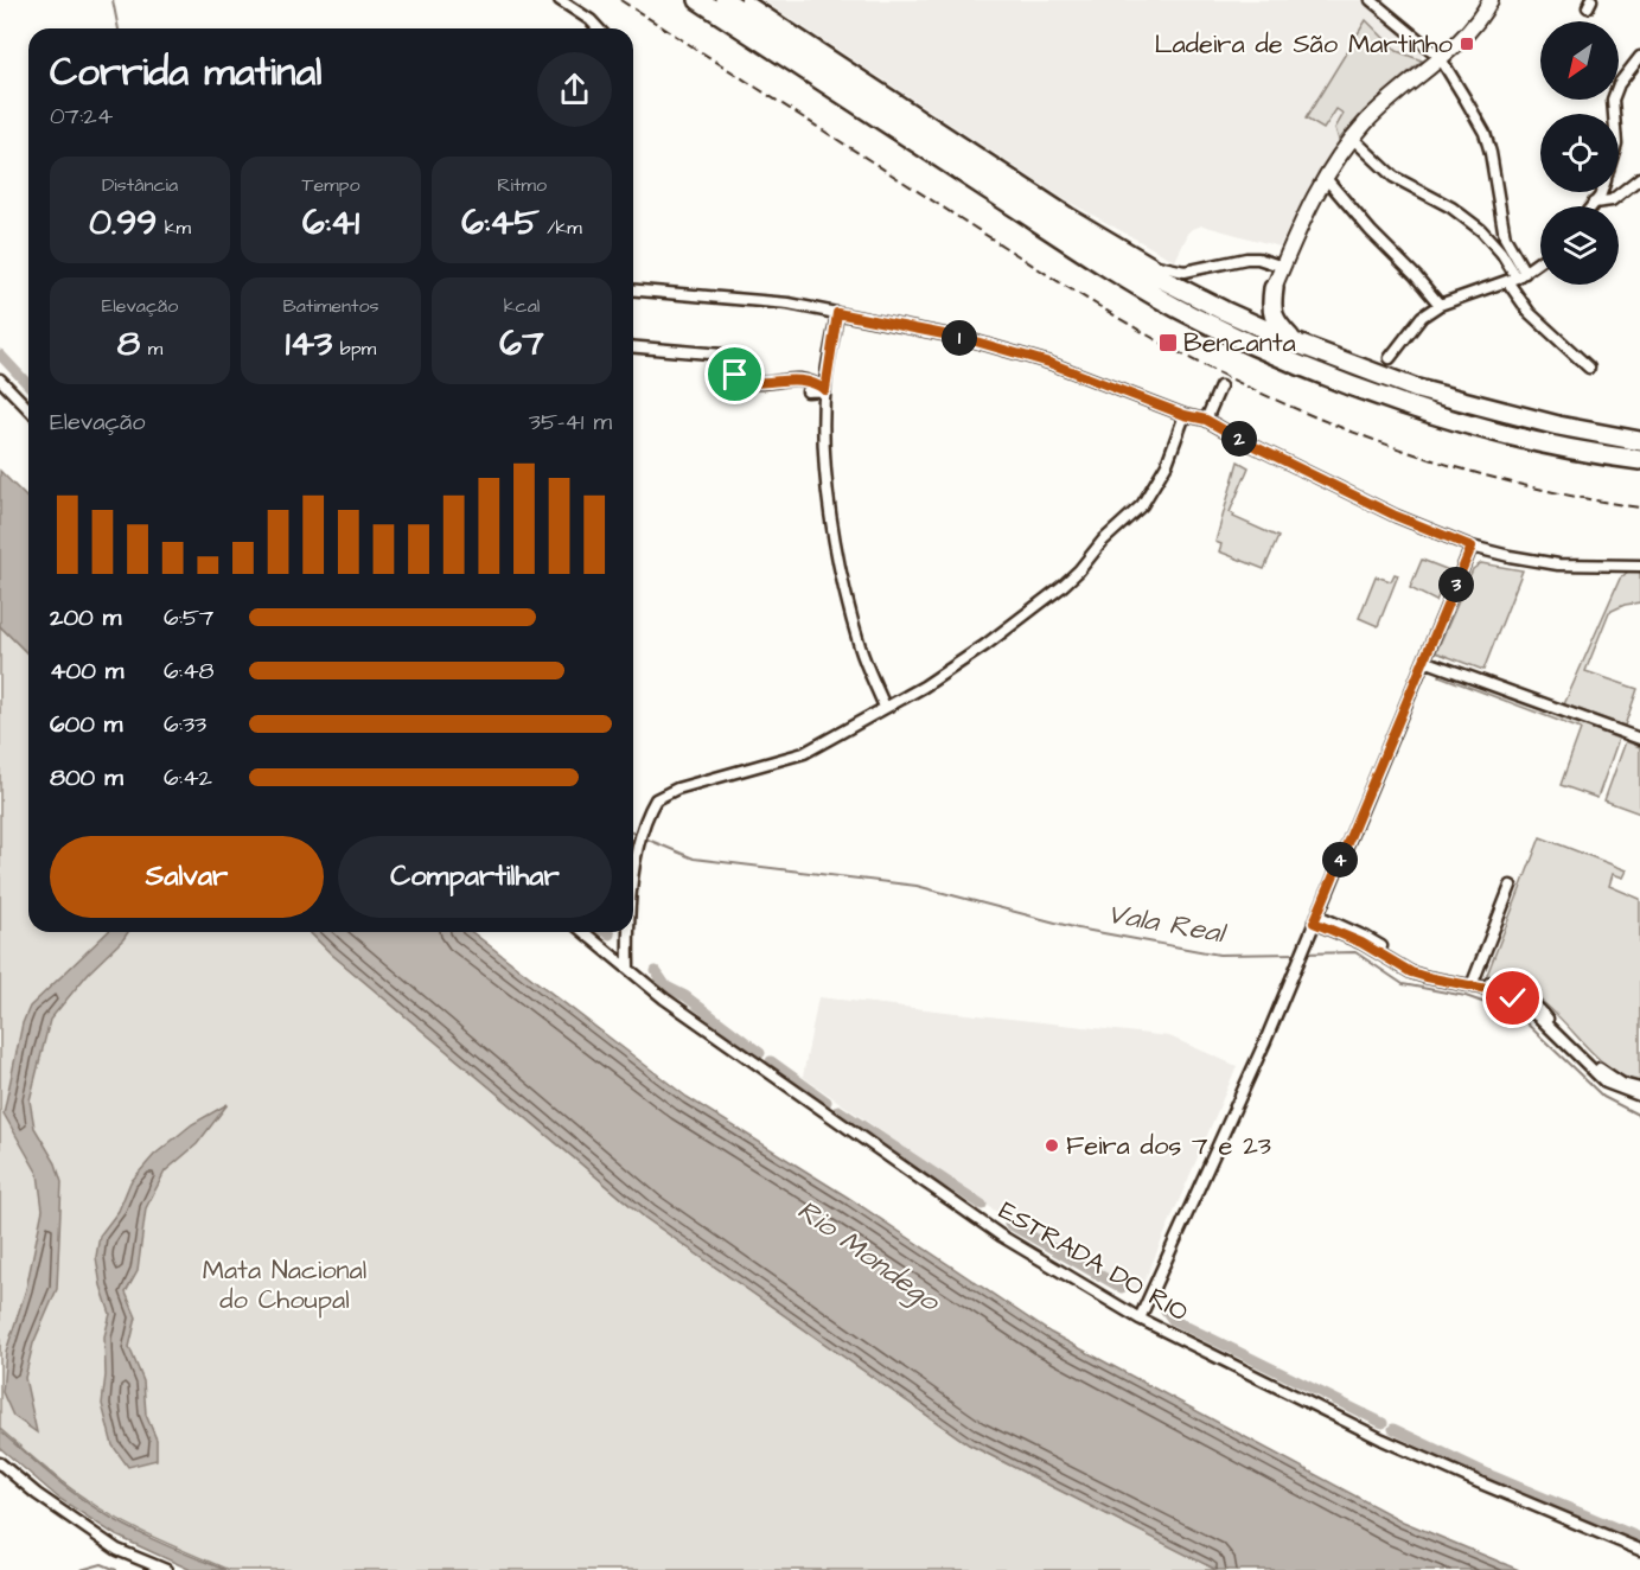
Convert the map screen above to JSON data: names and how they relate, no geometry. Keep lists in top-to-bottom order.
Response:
{
  "streets": {
    "street": ["ESTRADA DO RIO"]
  },
  "water": ["Vala Real", "Rio Mondego"],
  "parks": ["Mata Nacional do Choupal"],
  "places": {
    "transit": ["Ladeira de São Martinho", "Bencanta"],
    "other": ["Feira dos 7 e 23"]
  },
  "north": "bottom left",
  "page": {
    "heading": ["Corrida matinal", "07:24"],
    "stats": [
      ["Distância", "0.99 km"],
      ["Tempo", "6:41"],
      ["Ritmo", "6:45 /km"],
      ["Elevação", "8 m"],
      ["Batimentos", "143 bpm"],
      ["kcal", "67"]
    ],
    "pins": [
      "1",
      "2",
      "3",
      "4"
    ],
    "chart": ["Elevação", "35–41 m"],
    "list": [
      {
        "name": "200 m",
        "note": "6:57"
      },
      {
        "name": "400 m",
        "note": "6:48"
      },
      {
        "name": "600 m",
        "note": "6:33"
      },
      {
        "name": "800 m",
        "note": "6:42"
      }
    ],
    "buttons": ["Salvar", "Compartilhar"]
  }
}
